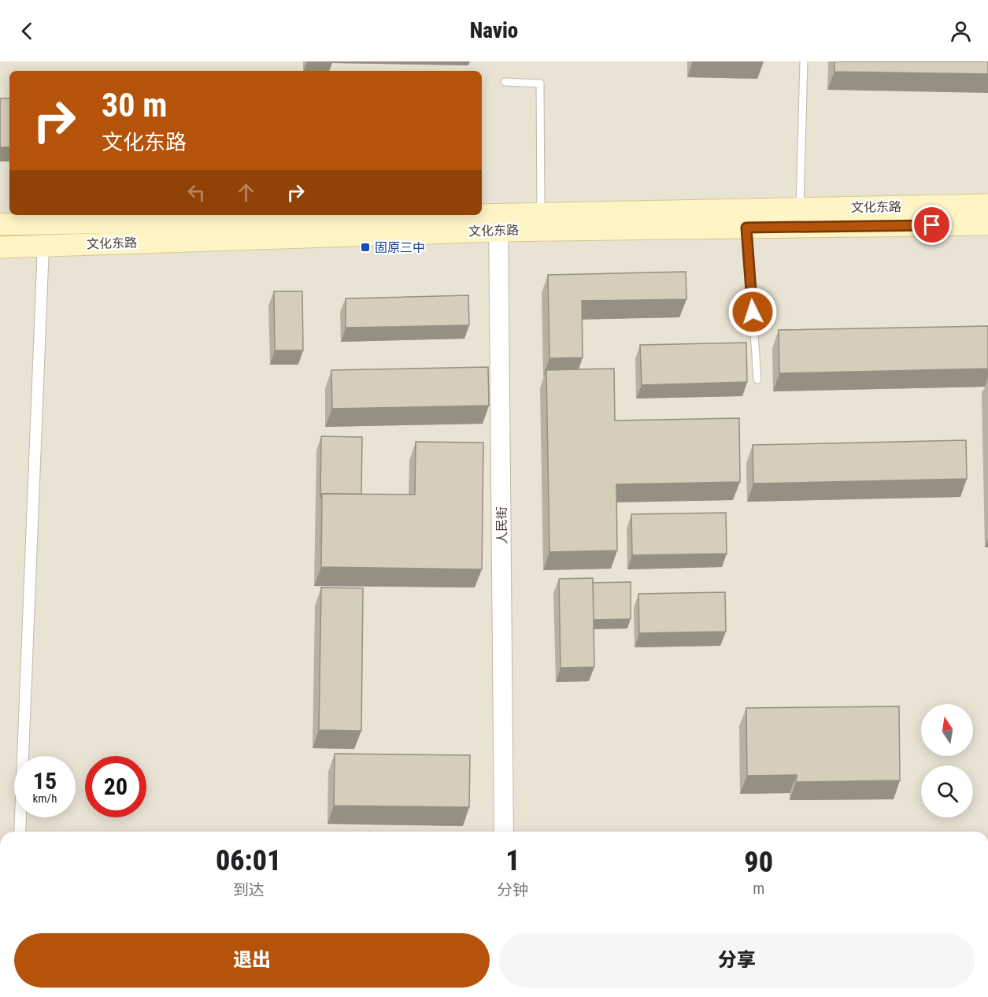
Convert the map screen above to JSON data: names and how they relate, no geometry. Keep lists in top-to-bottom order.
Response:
{
  "streets": {
    "main road": ["文化东路"],
    "street": ["人民街"]
  },
  "crossings": [
    ["文化东路", "人民街"]
  ],
  "places": {
    "transit": ["固原三中"]
  },
  "north": "top",
  "page": {
    "header": "Navio",
    "turn": ["30 m", "文化东路"],
    "speed": "15 km/h",
    "limit": "20",
    "eta": [
      "06:01",
      "到达",
      "1",
      "分钟",
      "90",
      "m"
    ],
    "buttons": ["退出", "分享"]
  }
}
